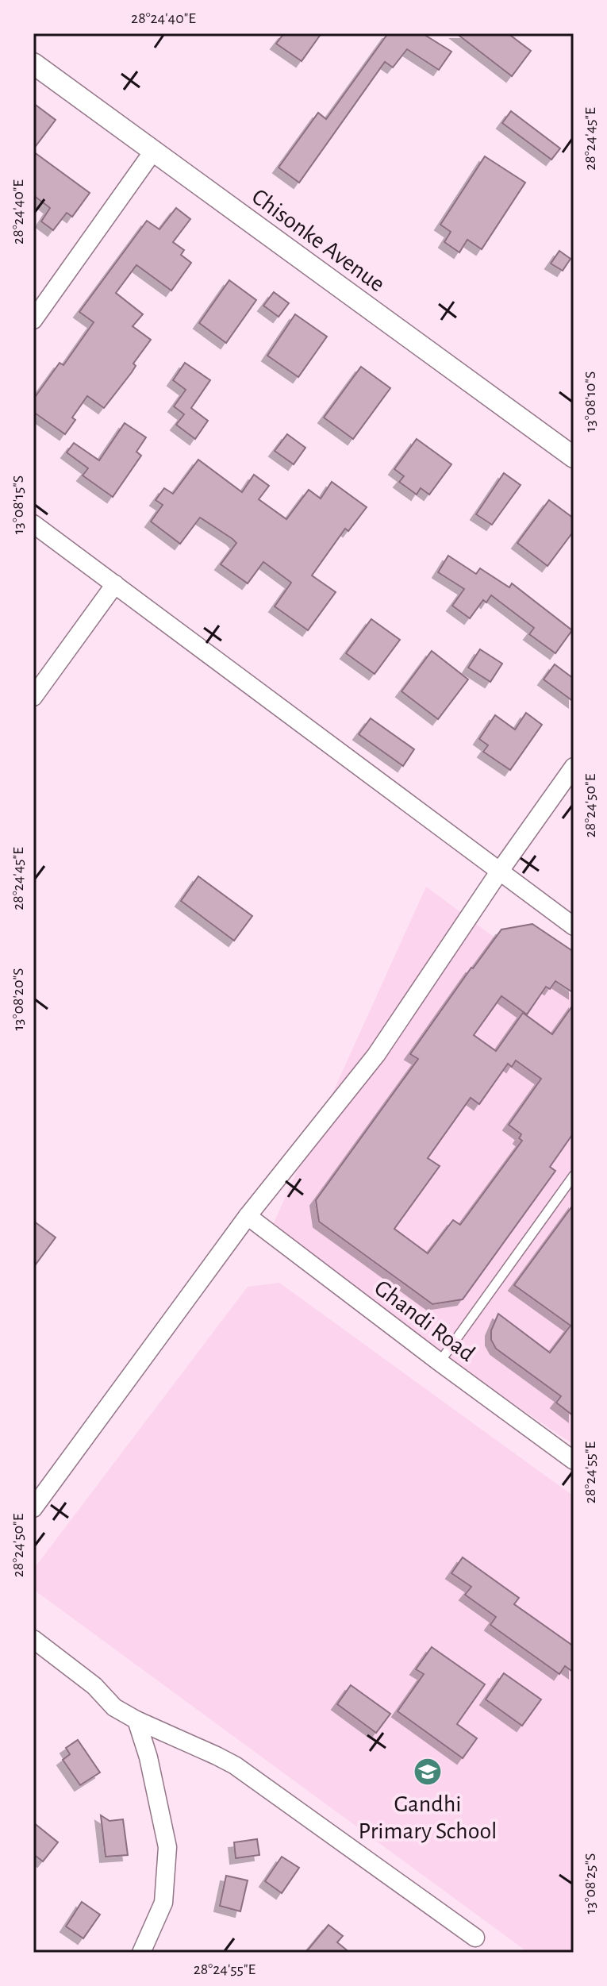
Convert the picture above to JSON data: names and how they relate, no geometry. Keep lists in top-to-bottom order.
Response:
{
  "streets": {
    "street": ["Chisonke Avenue", "Ghandi Road"]
  },
  "places": {
    "school or university": ["Gandhi Primary School"]
  },
  "coordinates": [
    "28°24'40\"E",
    "28°24'45\"E",
    "13°08'10\"S",
    "13°08'15\"S",
    "28°24'50\"E",
    "13°08'20\"S",
    "28°24'55\"E",
    "13°08'25\"S"
  ]
}
